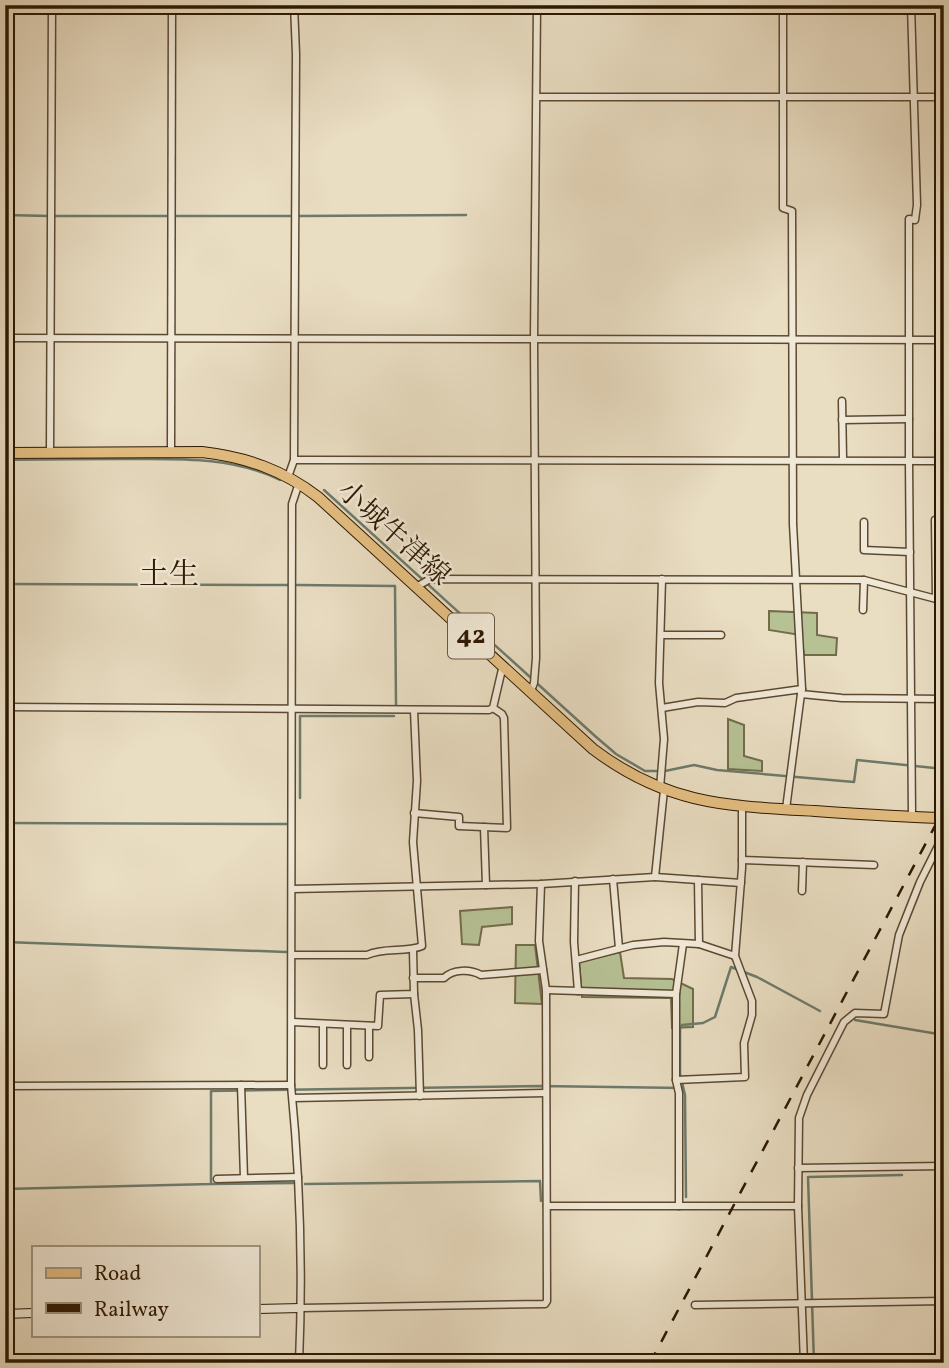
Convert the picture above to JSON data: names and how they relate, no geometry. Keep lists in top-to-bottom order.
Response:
{
  "streets": {
    "main road": ["小城牛津線", "42"]
  },
  "districts": ["土生"],
  "legend": ["Road", "Railway"]
}
